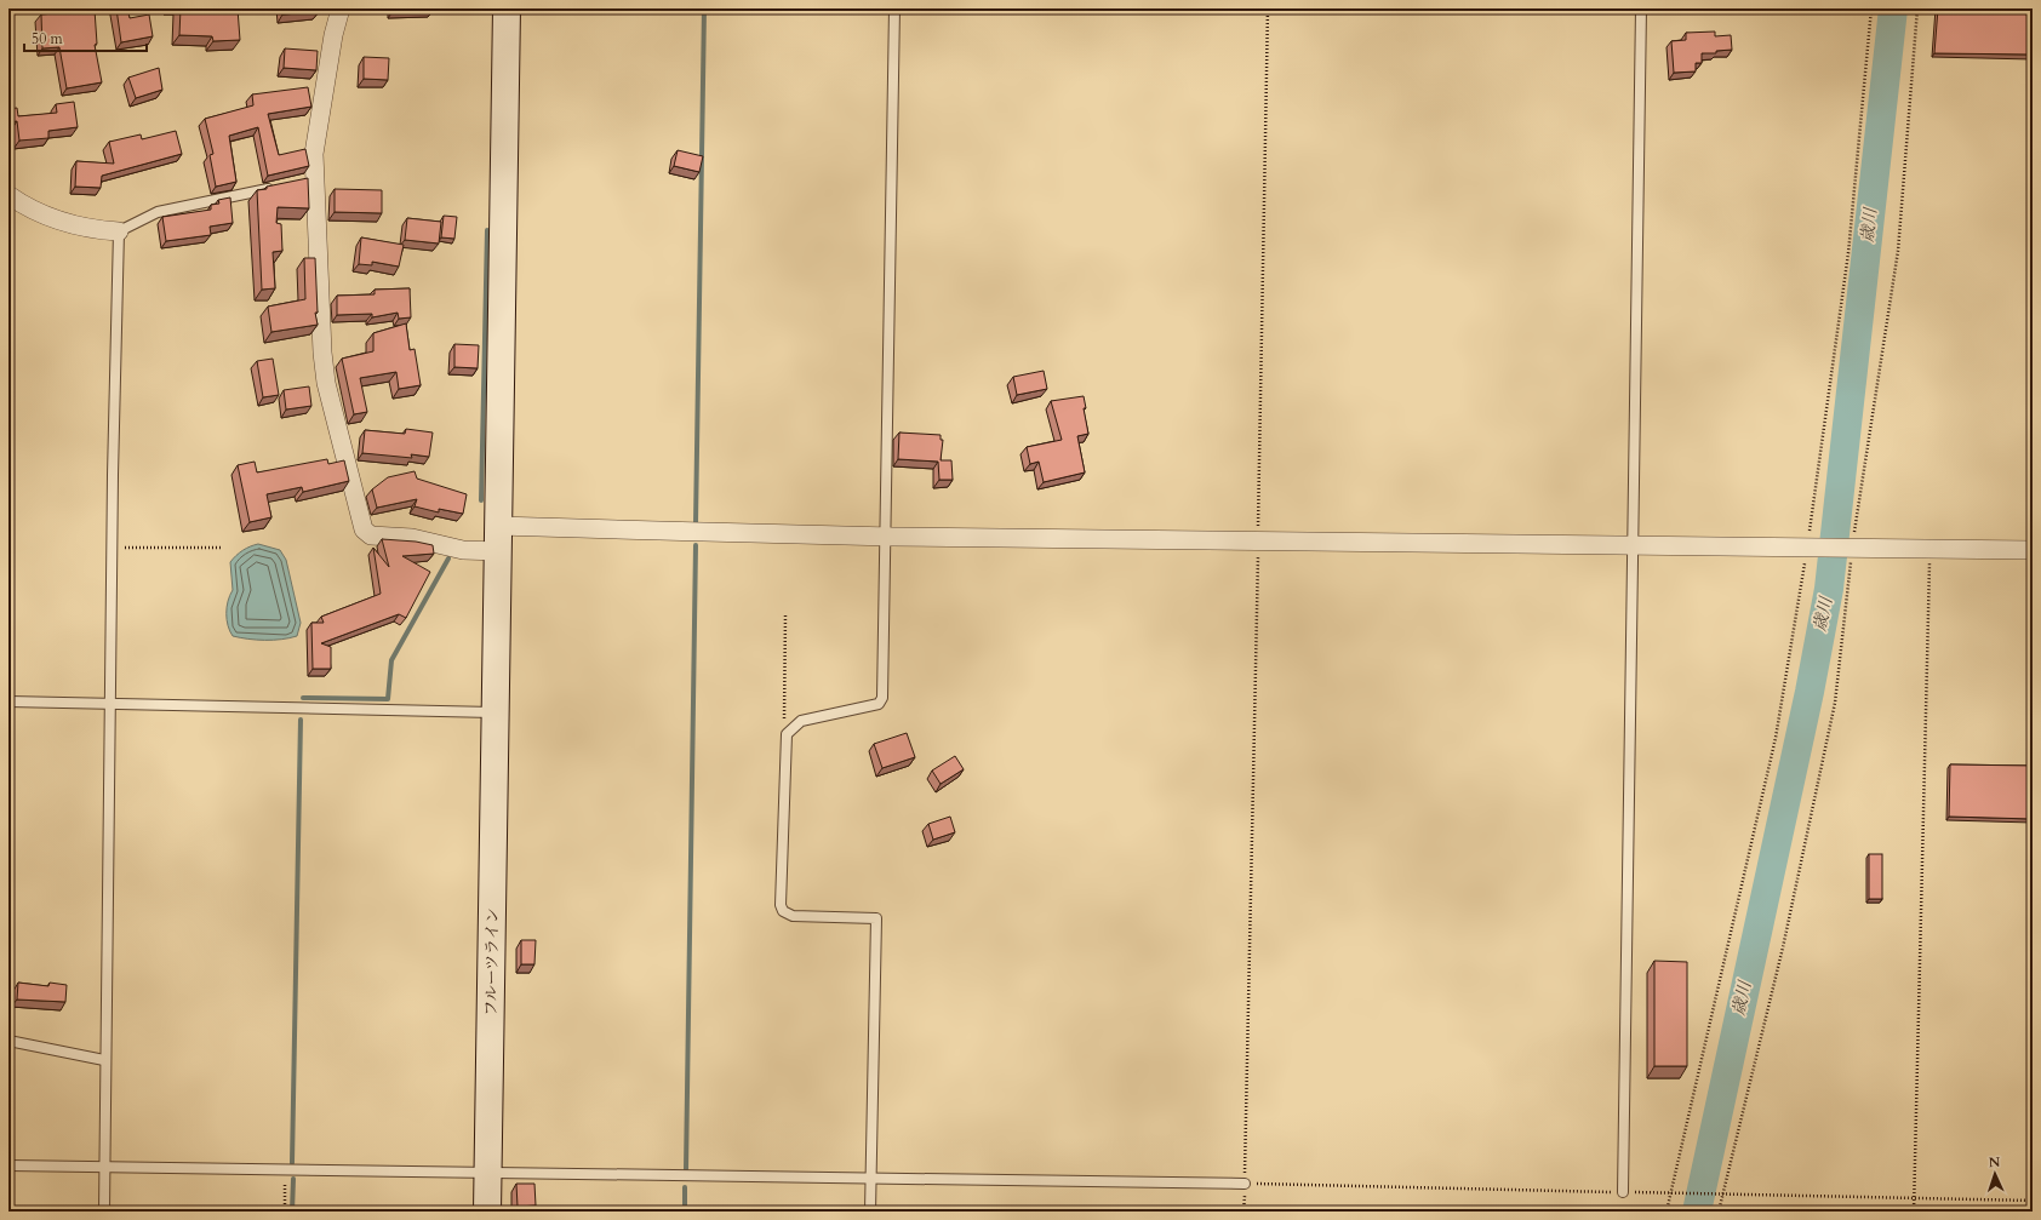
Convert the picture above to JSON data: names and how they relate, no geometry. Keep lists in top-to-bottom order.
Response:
{
  "streets": {
    "street": ["フルーツライン"]
  },
  "water": ["歳川"],
  "scale_bar": "50 m",
  "north": "top"
}
